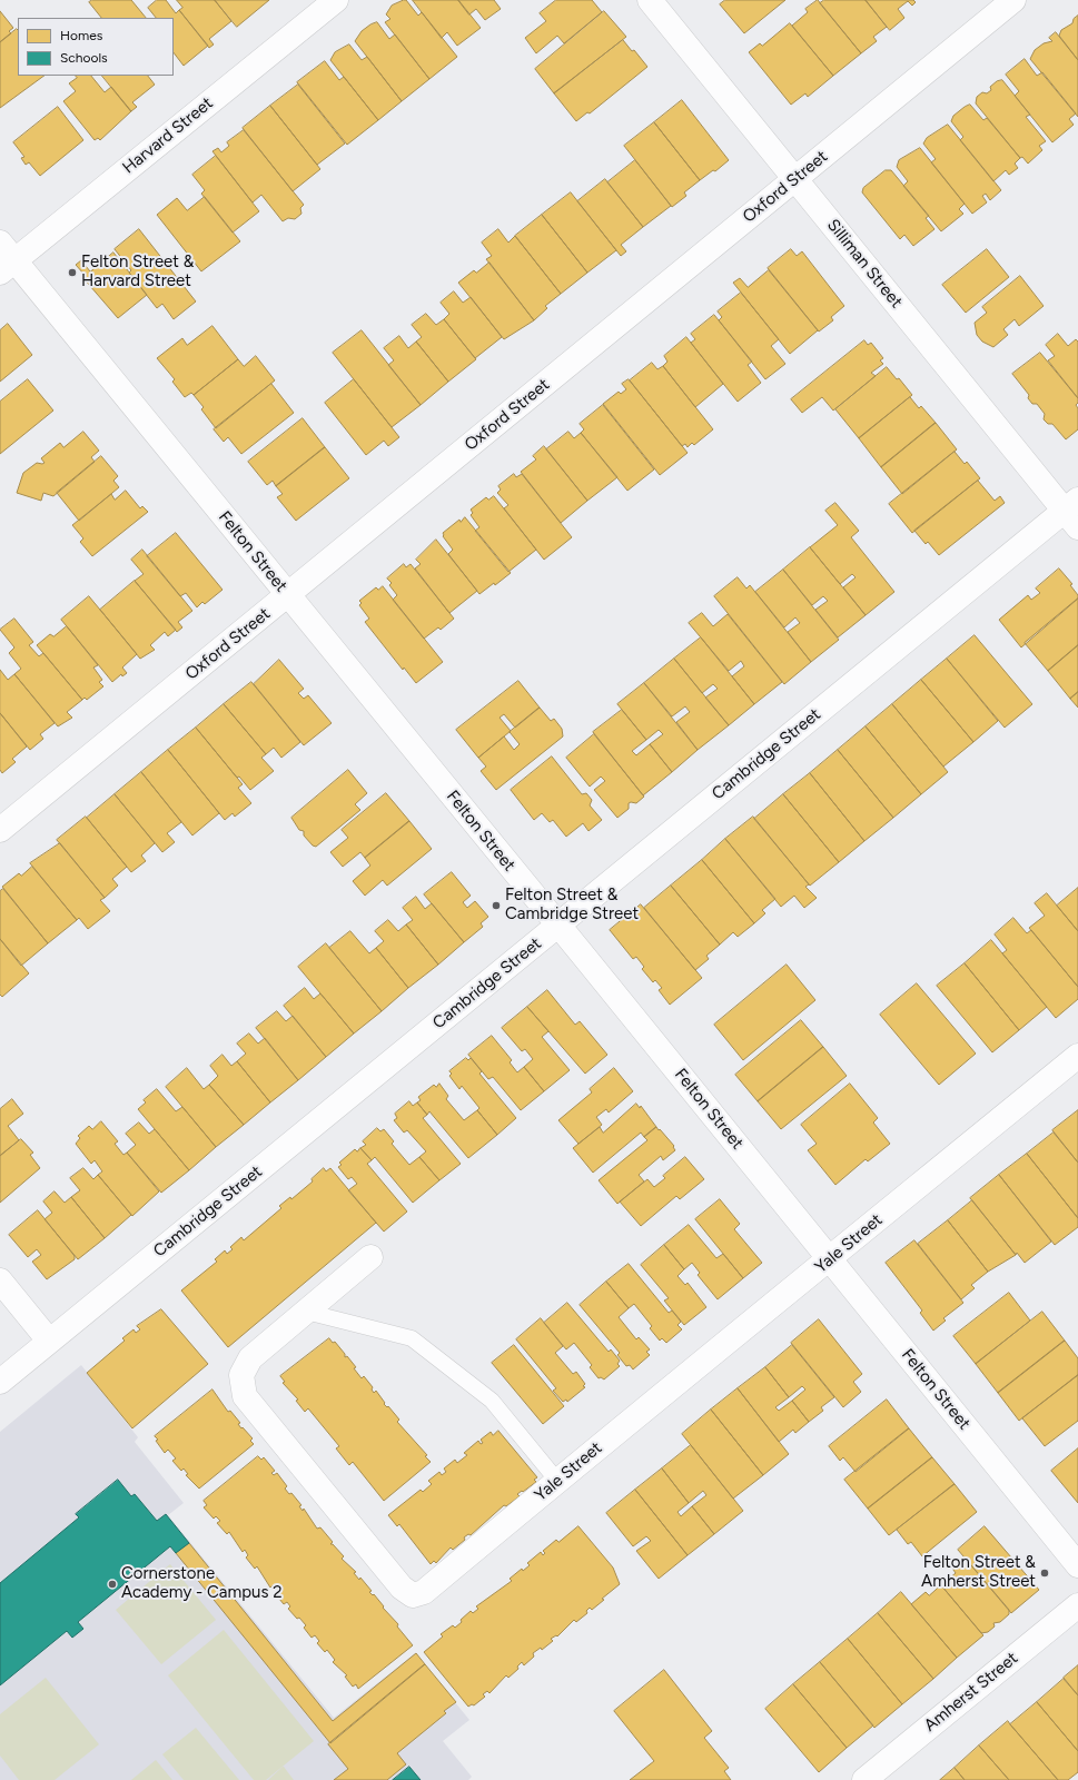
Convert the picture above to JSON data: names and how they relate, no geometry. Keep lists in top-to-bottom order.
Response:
{
  "streets": {
    "street": [
      "Harvard Street",
      "Oxford Street",
      "Silliman Street",
      "Felton Street",
      "Cambridge Street",
      "Yale Street",
      "Amherst Street"
    ]
  },
  "crossings": [
    ["Harvard Street", "Felton Street"],
    ["Oxford Street", "Silliman Street"],
    ["Oxford Street", "Felton Street"],
    ["Silliman Street", "Cambridge Street"],
    ["Felton Street", "Cambridge Street"],
    ["Felton Street", "Yale Street"]
  ],
  "places": [
    "Felton Street & Harvard Street",
    "Felton Street & Cambridge Street",
    "Felton Street & Amherst Street",
    "Cornerstone Academy - Campus 2"
  ],
  "legend": ["Homes", "Schools"]
}
